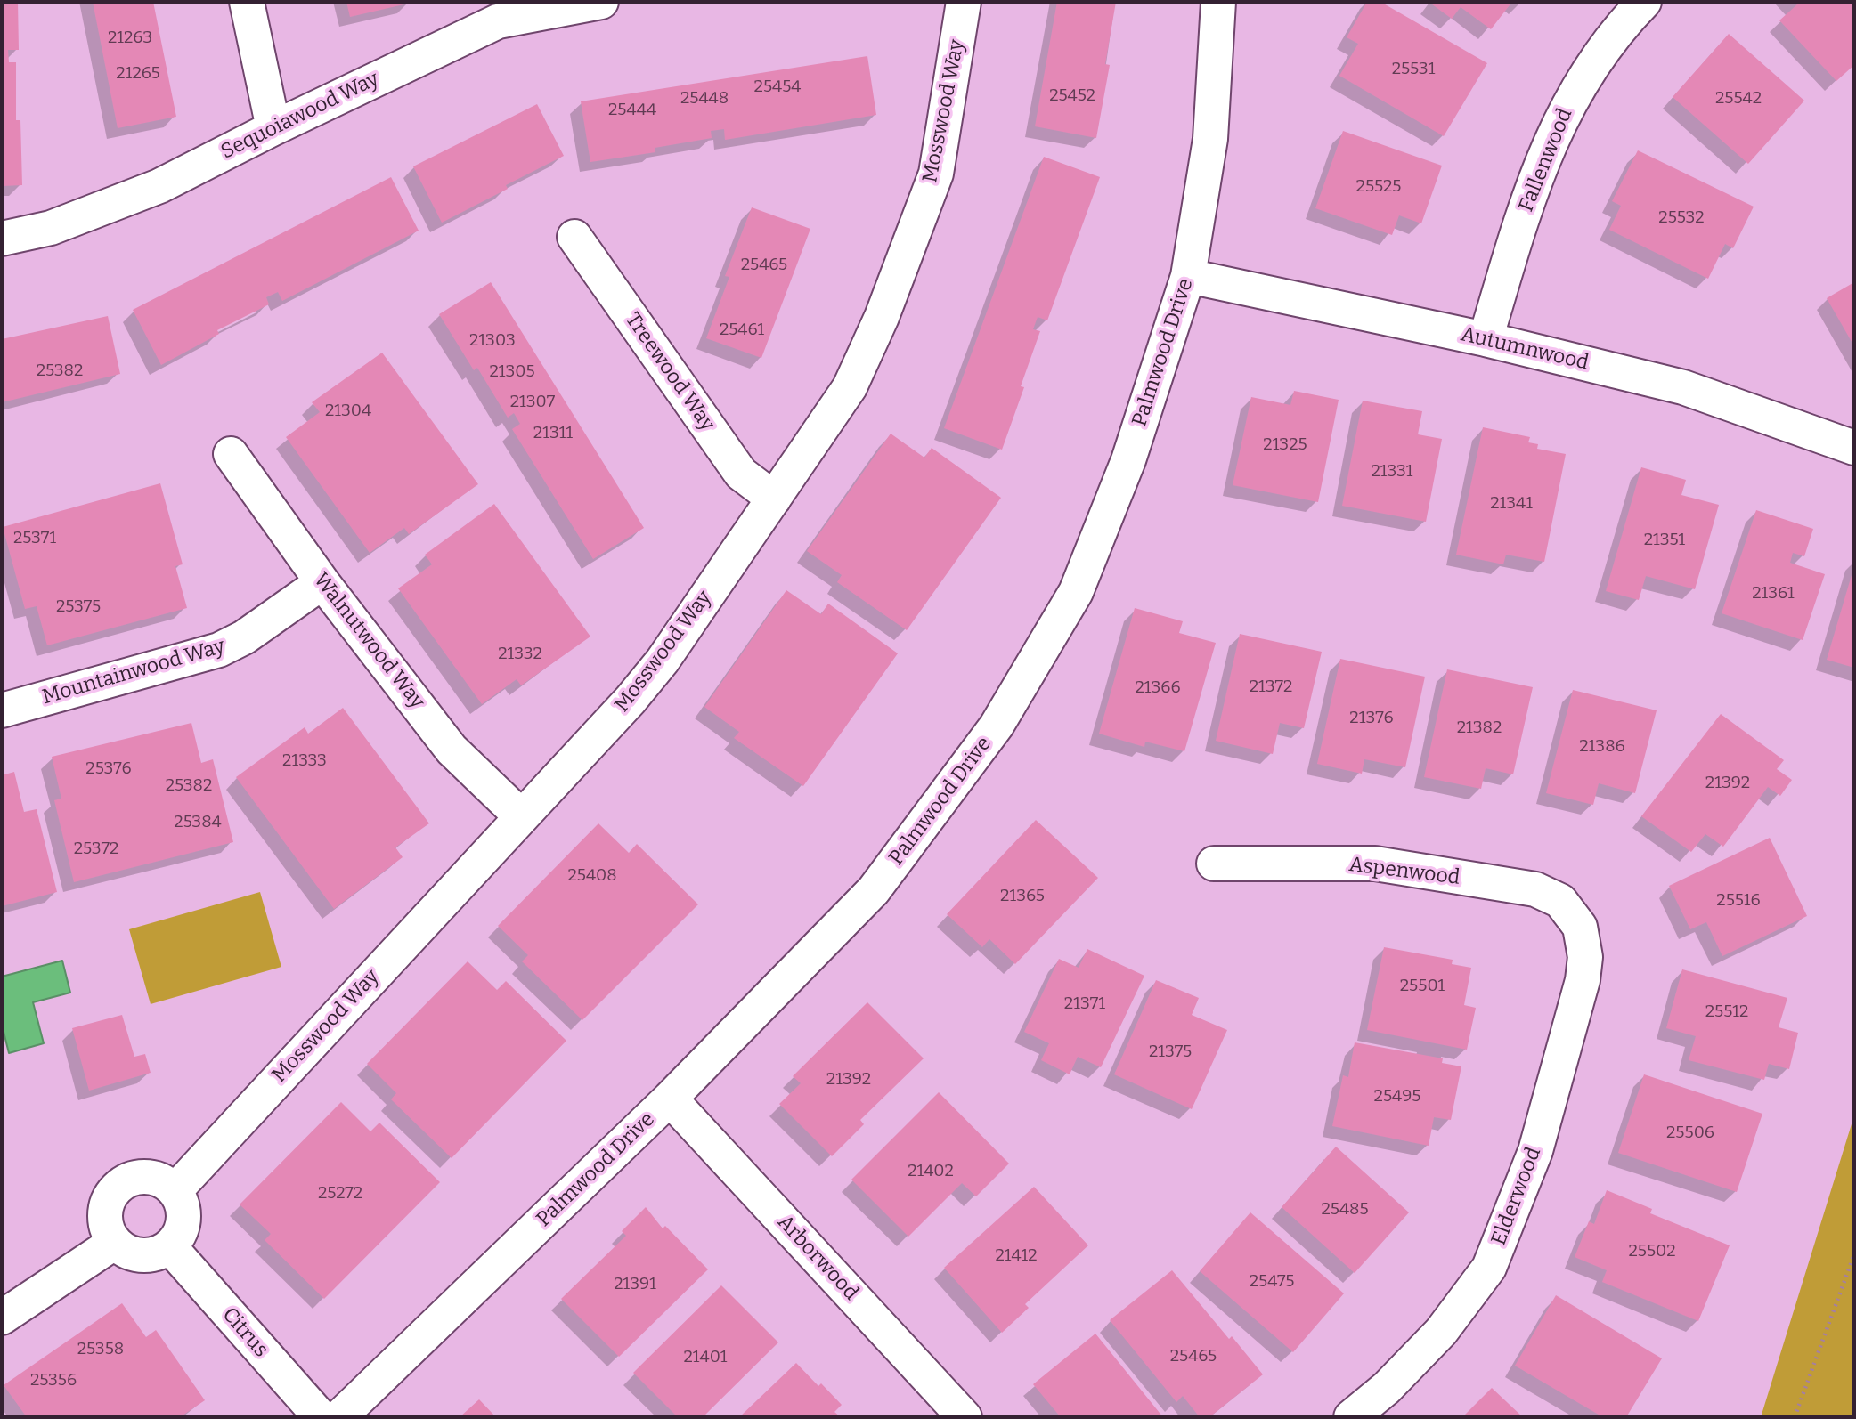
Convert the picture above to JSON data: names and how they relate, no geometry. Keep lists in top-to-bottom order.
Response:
{
  "streets": {
    "street": [
      "Mosswood Way",
      "Sequoiawood Way",
      "Fallenwood",
      "Autumnwood",
      "Palmwood Drive",
      "Treewood Way",
      "Walnutwood Way",
      "Mountainwood Way",
      "Aspenwood",
      "Elderwood",
      "Arborwood",
      "Citrus"
    ]
  },
  "crossings": [
    ["Mosswood Way", "Treewood Way"],
    ["Mosswood Way", "Walnutwood Way"],
    ["Mosswood Way", "Citrus"],
    ["Fallenwood", "Autumnwood"],
    ["Autumnwood", "Palmwood Drive"],
    ["Palmwood Drive", "Arborwood"],
    ["Walnutwood Way", "Mountainwood Way"],
    ["Aspenwood", "Elderwood"]
  ],
  "house_numbers": [
    "21263",
    "25531",
    "21265",
    "25454",
    "25452",
    "25448",
    "25542",
    "25444",
    "25525",
    "25532",
    "25465",
    "25461",
    "21303",
    "25382",
    "21305",
    "21307",
    "21304",
    "21311",
    "21325",
    "21331",
    "21341",
    "25371",
    "21351",
    "21361",
    "25375",
    "21332",
    "21372",
    "21366",
    "21376",
    "21382",
    "21386",
    "21333",
    "25376",
    "21392",
    "25382",
    "25384",
    "25372",
    "25408",
    "21365",
    "25516",
    "25501",
    "21371",
    "25512",
    "21375",
    "21392",
    "25495",
    "25506",
    "21402",
    "25272",
    "25485",
    "25502",
    "21412",
    "25475",
    "21391",
    "25358",
    "25465",
    "21401",
    "25356"
  ]
}
